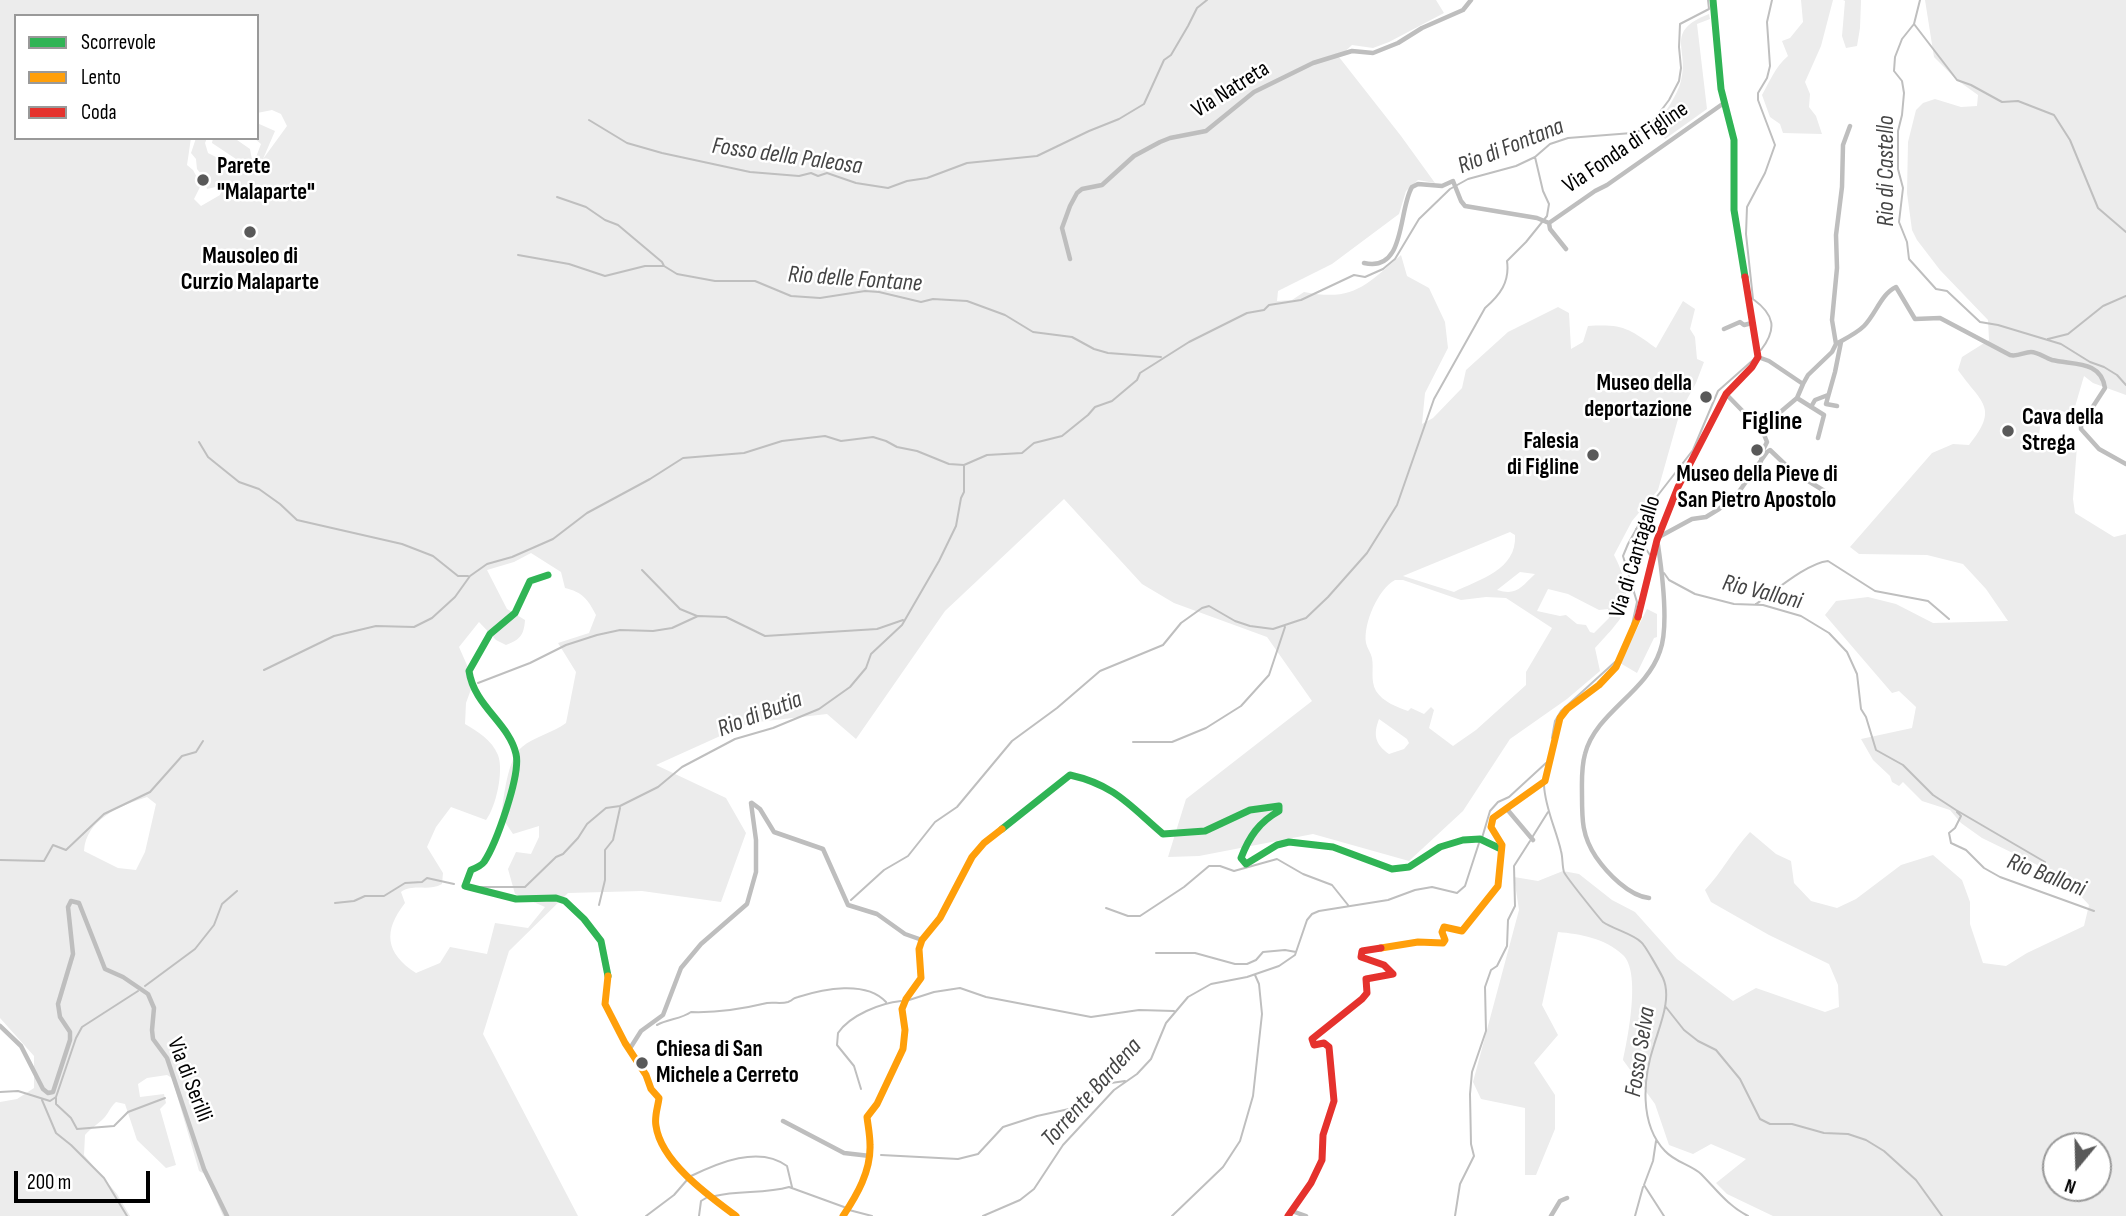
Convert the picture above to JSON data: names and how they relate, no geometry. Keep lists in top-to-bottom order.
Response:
{
  "streets": {
    "street": [
      "Via Natreta",
      "Via Fonda di Figline",
      "Via di Cantagallo",
      "Via di Serilli"
    ]
  },
  "districts": ["Figline"],
  "water": [
    "Rio di Fontana",
    "Fosso della Paleosa",
    "Rio di Castello",
    "Rio delle Fontane",
    "Rio Valloni",
    "Rio di Butia",
    "Rio Balloni",
    "Fosso Selva",
    "Torrente Bardena"
  ],
  "places": [
    "Parete \"Malaparte\"",
    "Mausoleo di Curzio Malaparte",
    "Museo della deportazione",
    "Cava della Strega",
    "Museo della Pieve di San Pietro Apostolo",
    "Falesia di Figline",
    "Chiesa di San Michele a Cerreto"
  ],
  "legend": ["Scorrevole", "Lento", "Coda"],
  "scale_bar": "200 m",
  "north": "bottom"
}
